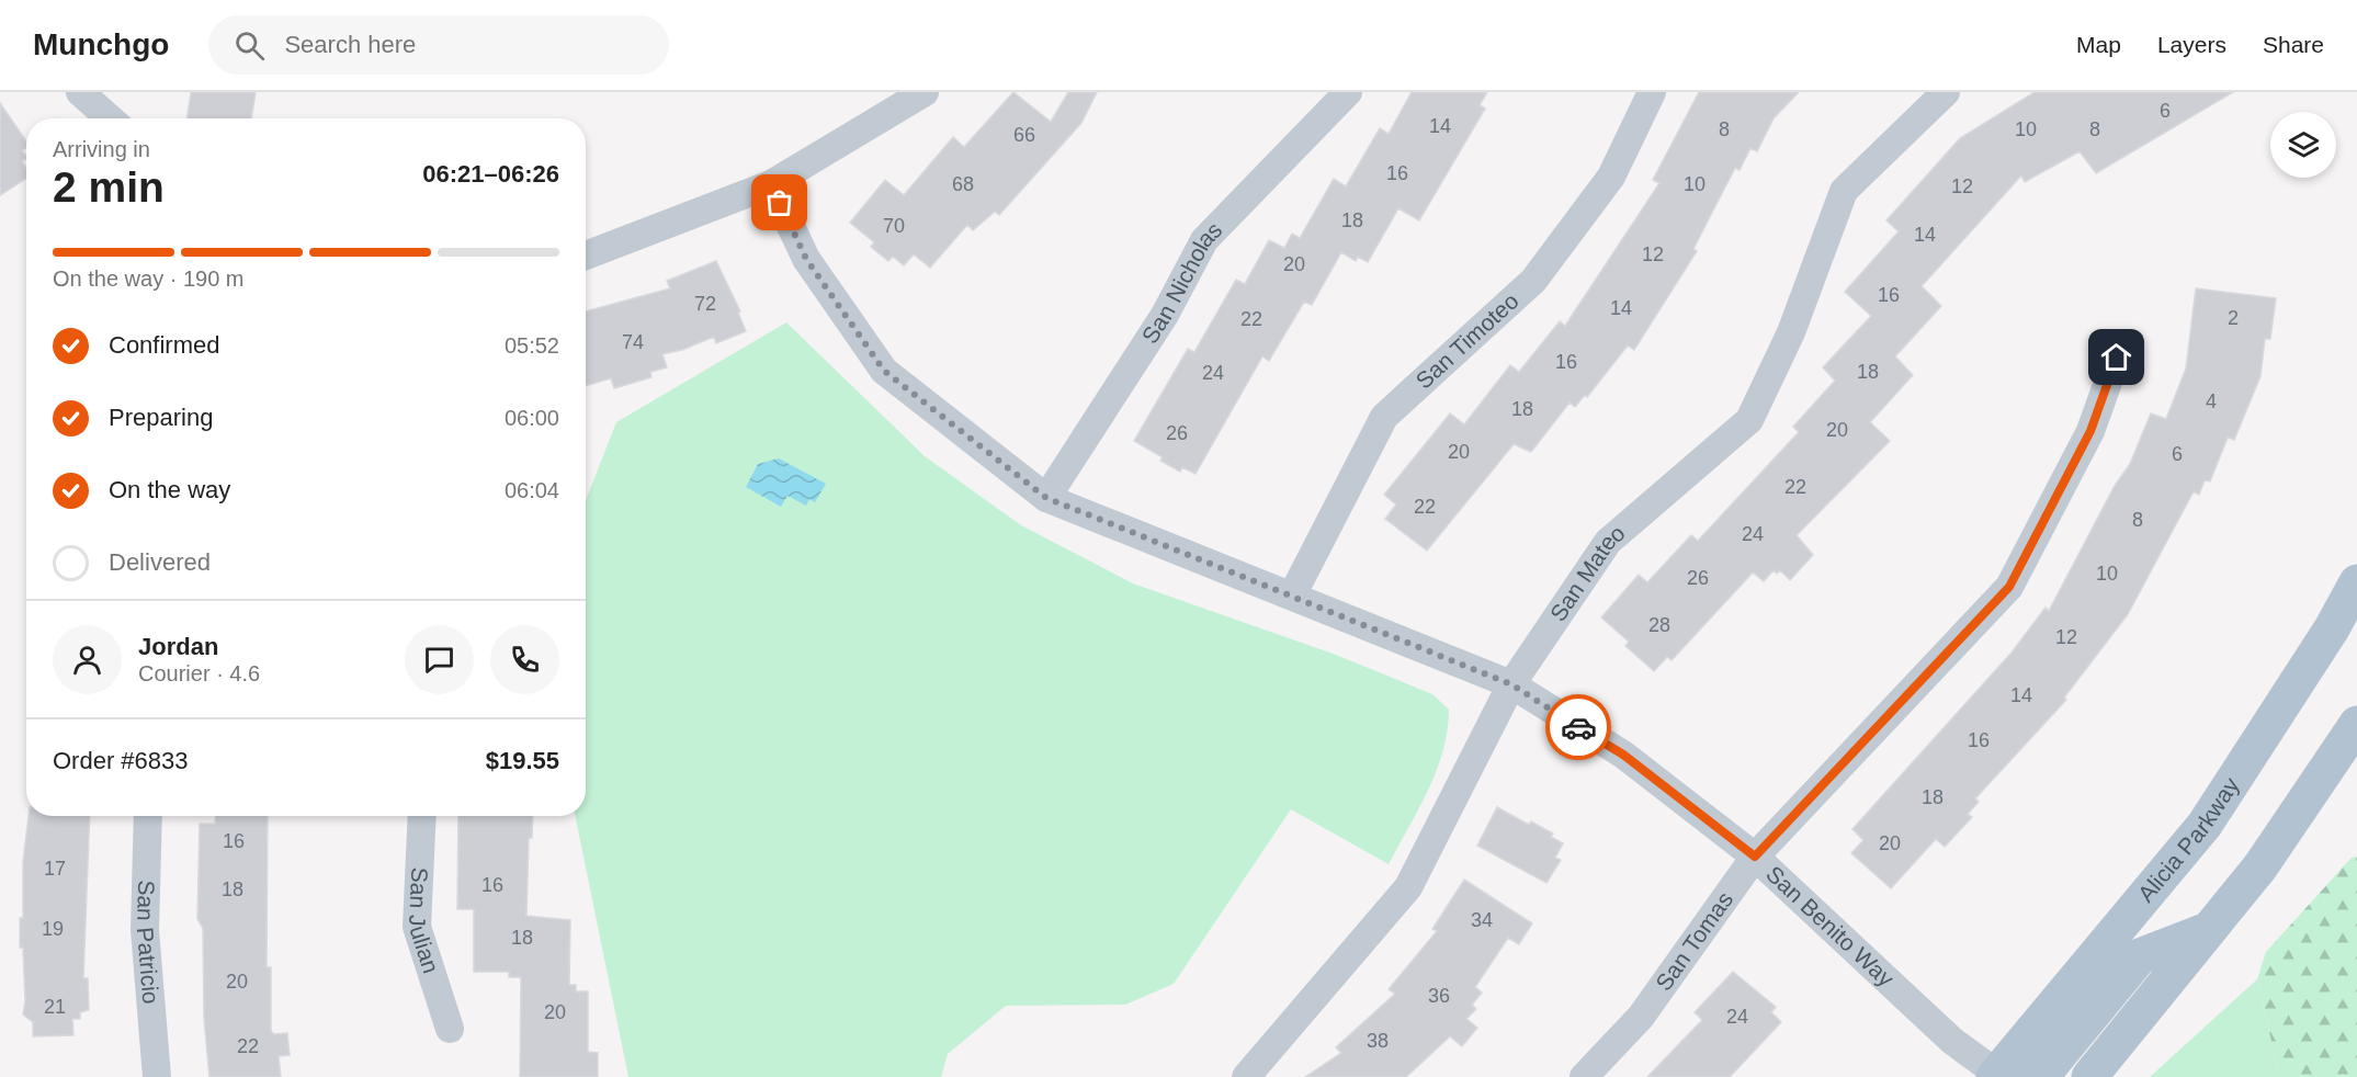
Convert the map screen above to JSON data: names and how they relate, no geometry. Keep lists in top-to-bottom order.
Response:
{
  "streets": {
    "main road": ["Alicia Parkway"],
    "street": [
      "San Nicholas",
      "San Timoteo",
      "San Mateo",
      "San Julian",
      "San Benito Way",
      "San Tomas",
      "San Patricio"
    ]
  },
  "crossings": [
    ["San Nicholas", "San Benito Way"],
    ["San Timoteo", "San Benito Way"],
    ["San Mateo", "San Benito Way"],
    ["Alicia Parkway", "San Benito Way"],
    ["San Benito Way", "San Tomas"]
  ],
  "house_numbers": [
    "6",
    "14",
    "8",
    "10",
    "8",
    "66",
    "16",
    "68",
    "10",
    "12",
    "18",
    "70",
    "14",
    "12",
    "20",
    "16",
    "72",
    "14",
    "2",
    "22",
    "74",
    "16",
    "18",
    "24",
    "4",
    "18",
    "20",
    "26",
    "20",
    "6",
    "22",
    "22",
    "8",
    "24",
    "10",
    "26",
    "28",
    "12",
    "14",
    "16",
    "18",
    "16",
    "20",
    "17",
    "16",
    "18",
    "34",
    "19",
    "18",
    "20",
    "36",
    "21",
    "20",
    "24",
    "38",
    "22"
  ],
  "page": {
    "header": "Munchgo",
    "search": "Search here",
    "nav": ["Map", "Layers", "Share"],
    "heading": ["2 min", "Arriving in", "06:21–06:26"],
    "panel": [
      "Jordan",
      "Courier · 4.6",
      "Order #6833",
      "$19.55"
    ],
    "bar": "On the way · 190 m",
    "list": [
      ["Confirmed", "05:52"],
      ["Preparing", "06:00"],
      ["On the way", "06:04"],
      "Delivered"
    ]
  }
}
